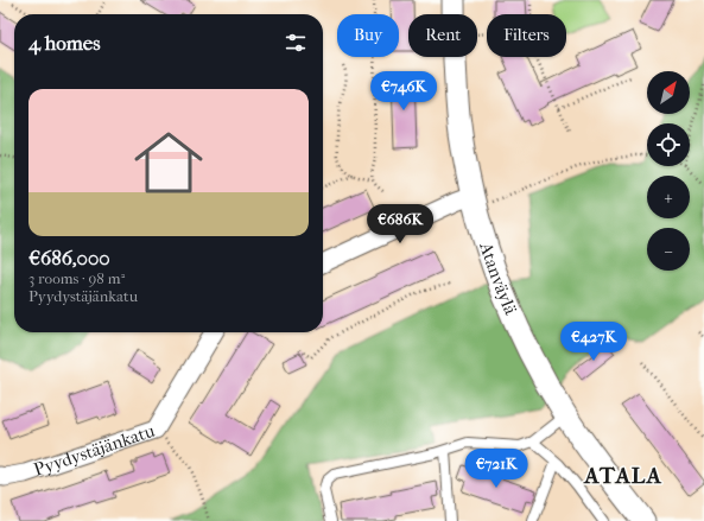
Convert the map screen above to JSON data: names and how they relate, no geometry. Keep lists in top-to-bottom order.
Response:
{
  "streets": {
    "street": ["Atanväylä", "Pyydystäjänkatu"]
  },
  "districts": ["ATALA"],
  "north": "top right",
  "page": {
    "chip": ["Buy", "Rent", "Filters"],
    "heading": "4 homes",
    "map_buttons": ["+", "−"],
    "price": [
      "€746K",
      "€686K",
      "€427K",
      "€721K"
    ],
    "list": [
      {
        "name": "€686,000",
        "note": "3 rooms · 98 m² · Pyydystäjänkatu"
      }
    ]
  }
}
